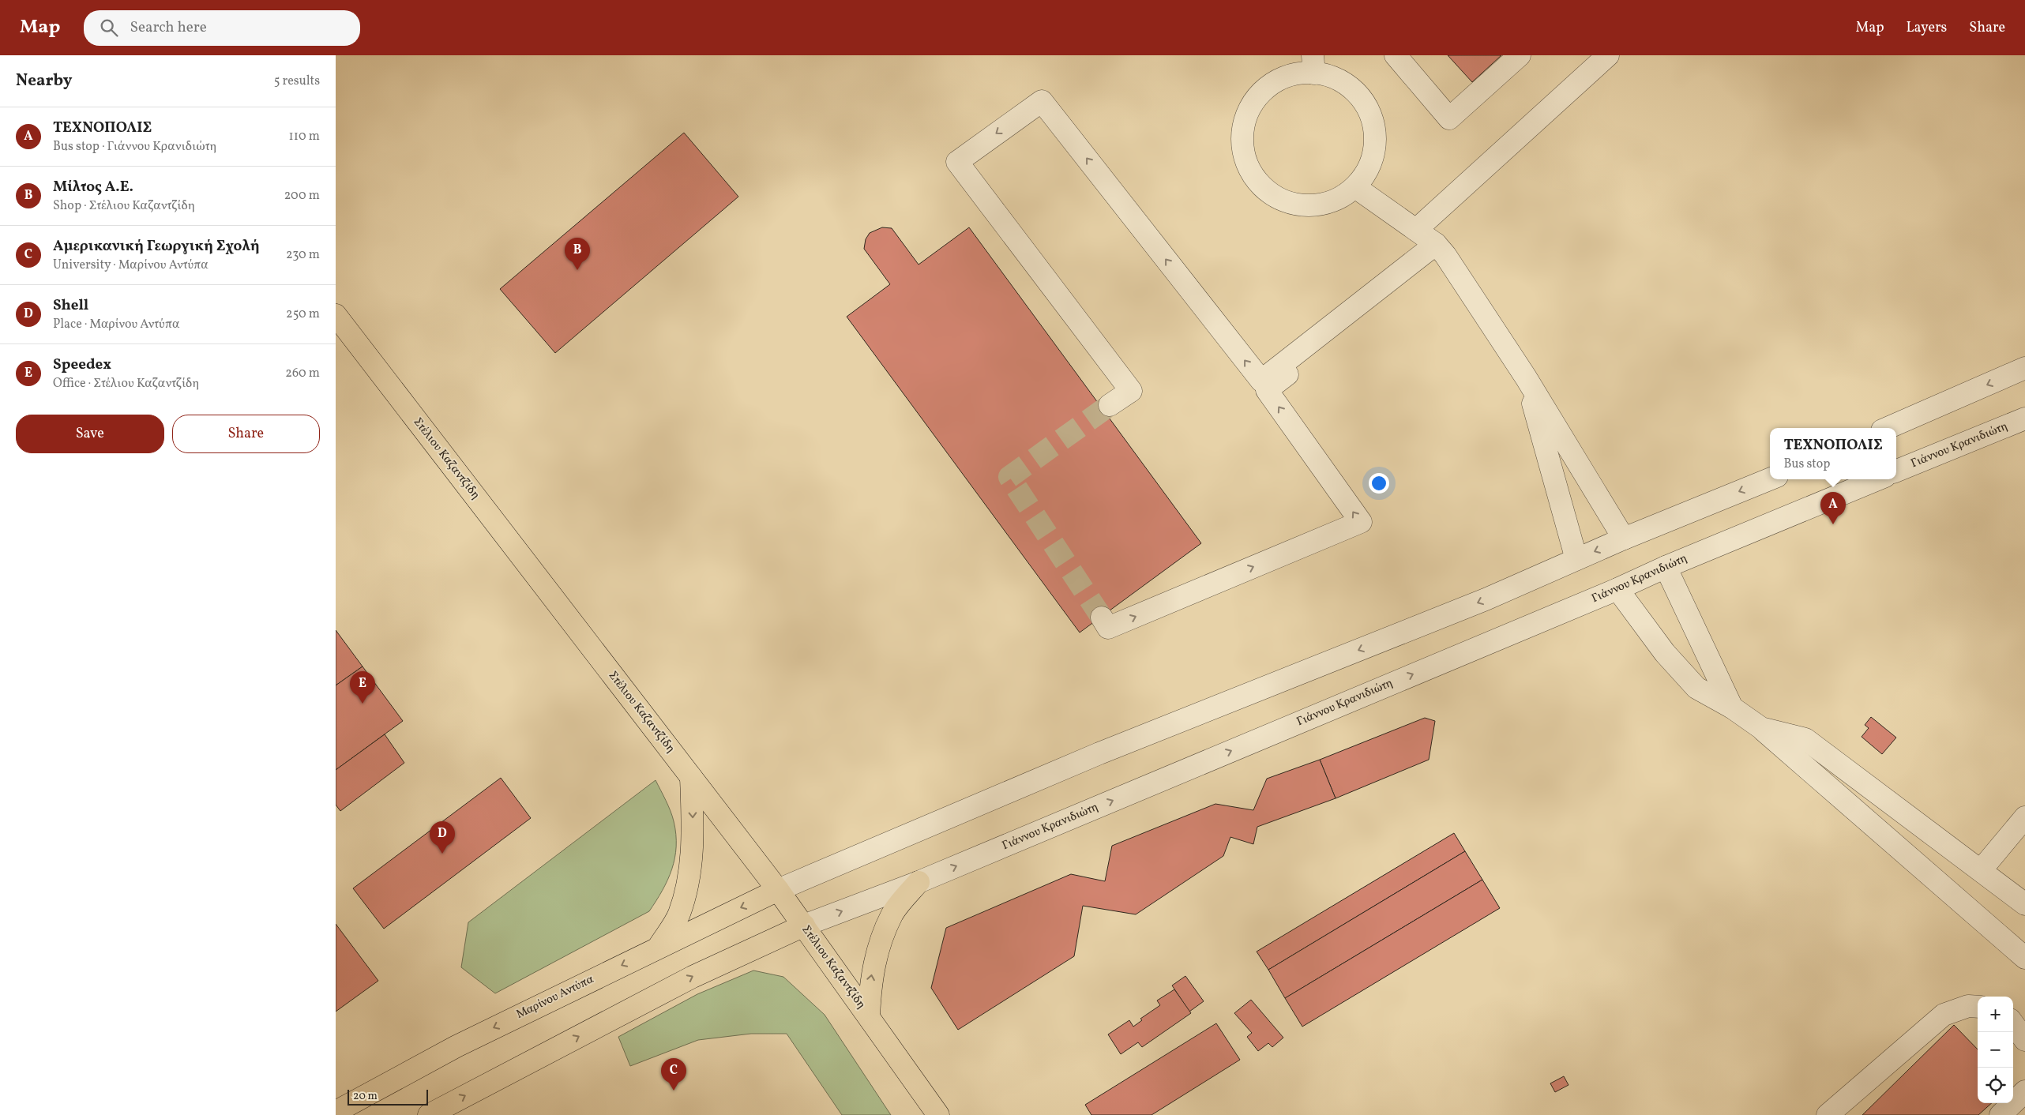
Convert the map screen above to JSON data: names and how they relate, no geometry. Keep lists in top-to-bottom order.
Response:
{
  "streets": {
    "main road": ["Στέλιου Καζαντζίδη", "Μαρίνου Αντύπα"],
    "street": ["Γιάννου Κρανιδιώτη"]
  },
  "crossings": [
    ["Γιάννου Κρανιδιώτη", "Στέλιου Καζαντζίδη"],
    ["Στέλιου Καζαντζίδη", "Μαρίνου Αντύπα"]
  ],
  "scale_bar": "20 m",
  "page": {
    "header": "Map",
    "search": "Search here",
    "nav": ["Map", "Layers", "Share"],
    "heading": ["Nearby", "5 results"],
    "list": [
      {
        "mark": "A",
        "name": "ΤΕΧΝΟΠΟΛΙΣ",
        "note": "Bus stop · Γιάννου Κρανιδιώτη",
        "value": "110 m"
      },
      {
        "mark": "B",
        "name": "Μίλτος Α.Ε.",
        "note": "Shop · Στέλιου Καζαντζίδη",
        "value": "200 m"
      },
      {
        "mark": "C",
        "name": "Αμερικανική Γεωργική Σχολή",
        "note": "University · Μαρίνου Αντύπα",
        "value": "230 m"
      },
      {
        "mark": "D",
        "name": "Shell",
        "note": "Place · Μαρίνου Αντύπα",
        "value": "250 m"
      },
      {
        "mark": "E",
        "name": "Speedex",
        "note": "Office · Στέλιου Καζαντζίδη",
        "value": "260 m"
      }
    ],
    "pins": [
      "B",
      "A",
      "E",
      "D",
      "C"
    ],
    "buttons": ["Save", "Share"],
    "popup": ["ΤΕΧΝΟΠΟΛΙΣ", "Bus stop"],
    "map_buttons": ["+", "−"],
    "scale": "20 m"
  }
}
